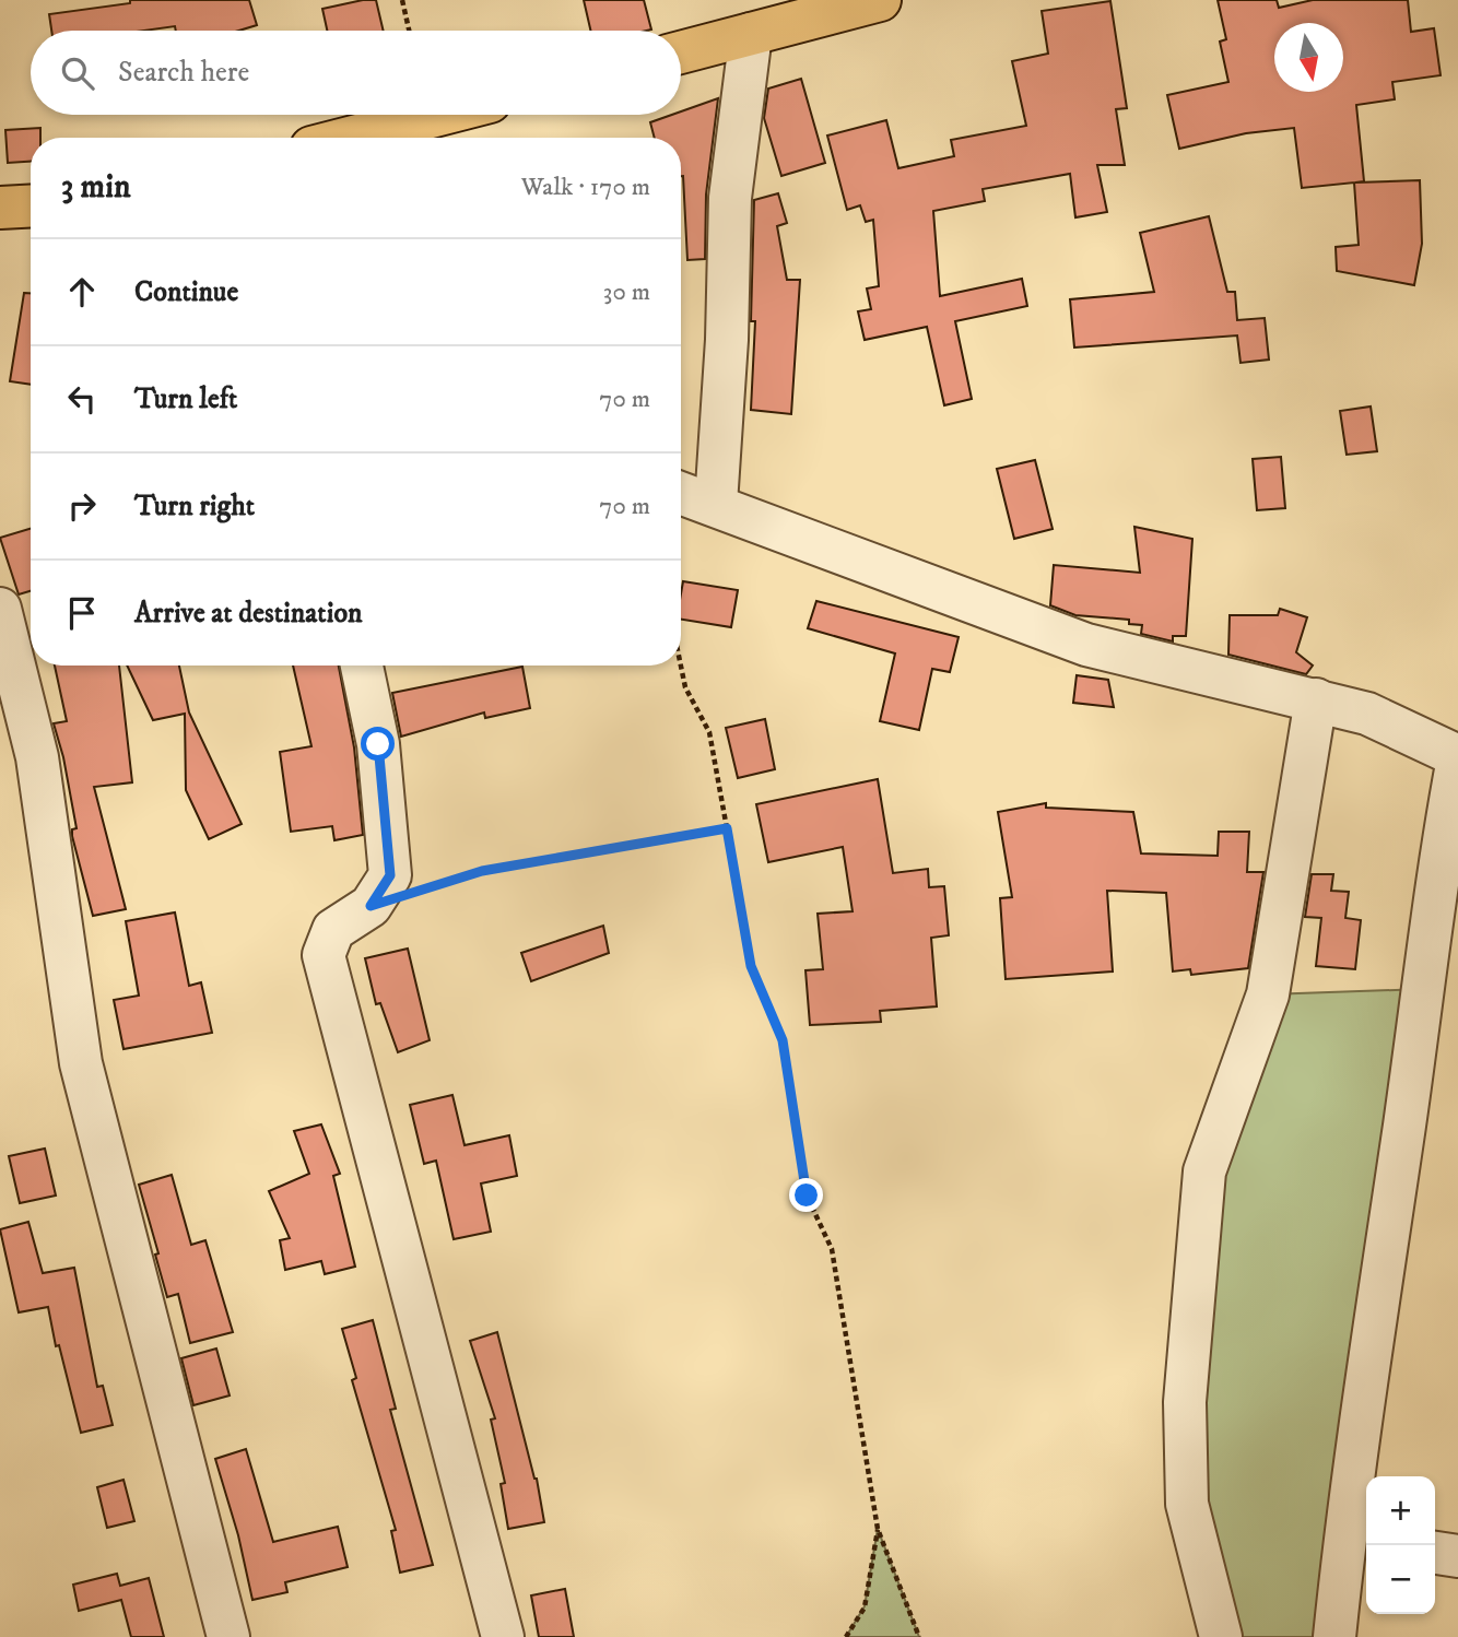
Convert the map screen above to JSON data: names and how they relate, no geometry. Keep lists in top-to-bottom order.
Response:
{
  "north": "bottom",
  "page": {
    "search": "Search here",
    "heading": ["3 min", "Walk · 170 m"],
    "list": [
      ["Continue", "30 m"],
      ["Turn left", "70 m"],
      ["Turn right", "70 m"],
      "Arrive at destination"
    ],
    "map_buttons": ["+", "−"]
  }
}
